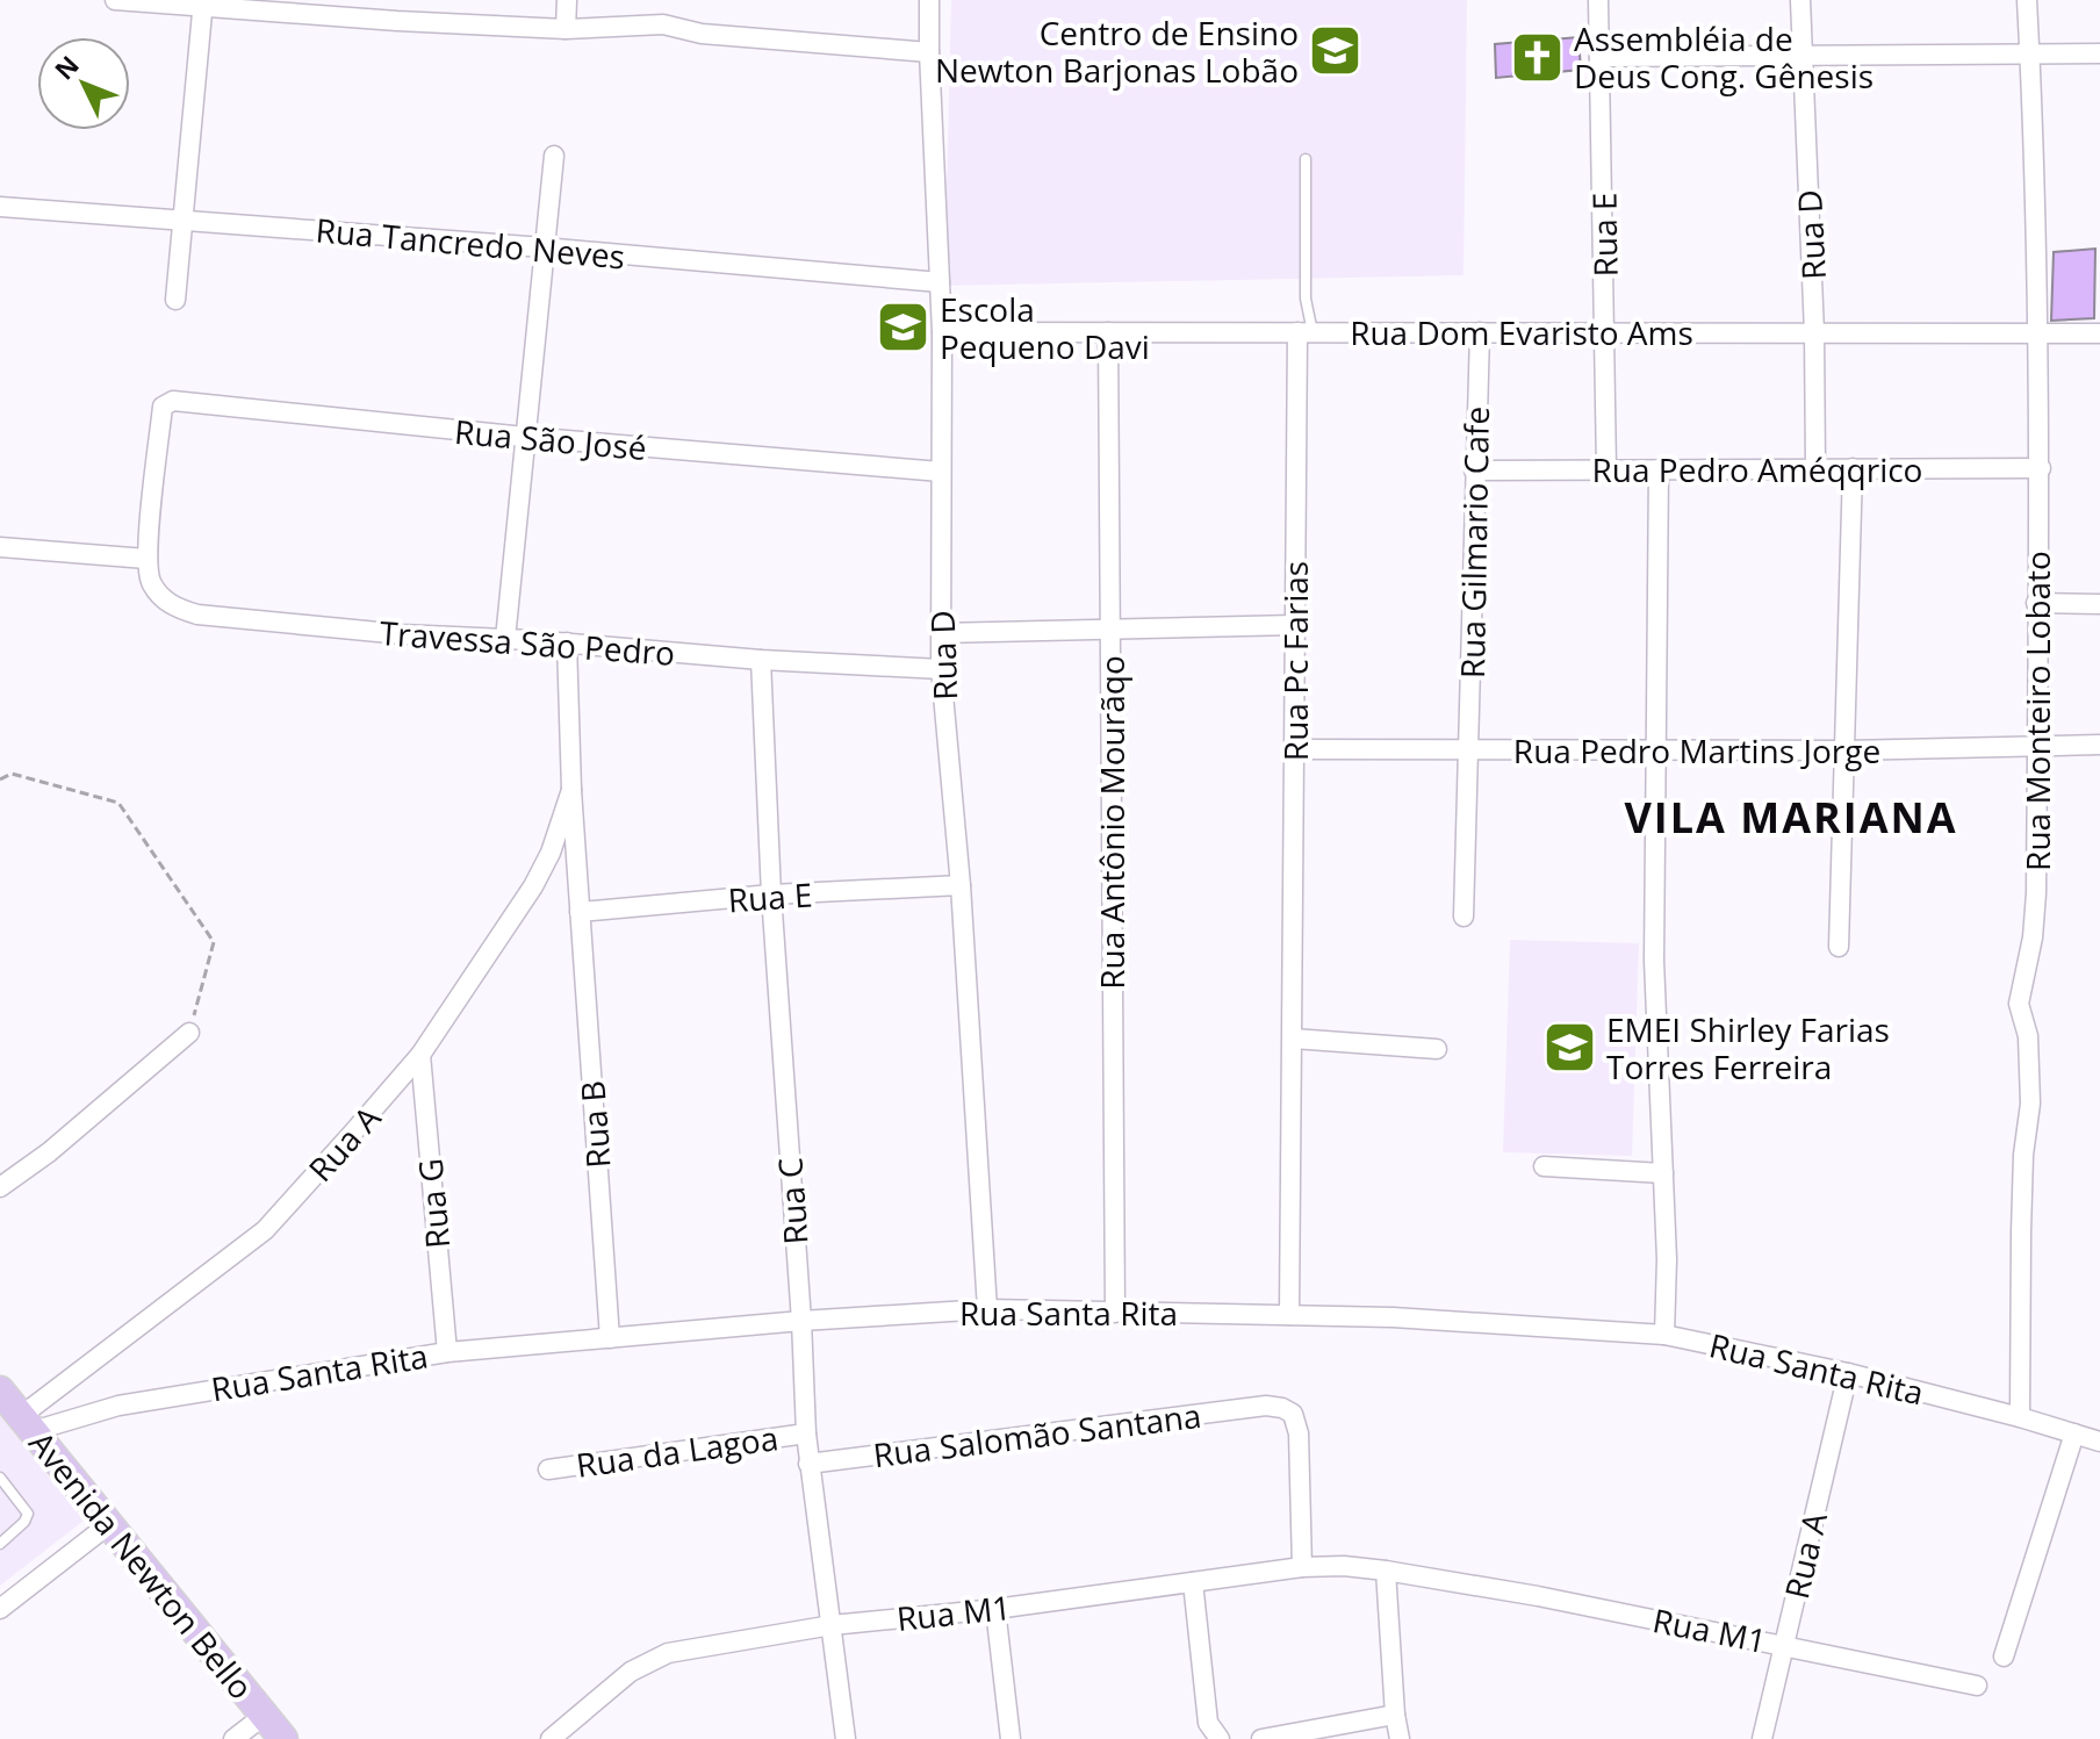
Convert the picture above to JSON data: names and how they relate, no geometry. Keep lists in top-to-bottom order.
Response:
{
  "streets": {
    "main road": ["Avenida Newton Bello"],
    "street": [
      "Rua E",
      "Rua D",
      "Rua Tancredo Neves",
      "Rua Dom Evaristo Ams",
      "Rua São José",
      "Rua Pedro Améqqrico",
      "Rua Gilmario Cafe",
      "Travessa São Pedro",
      "Rua Pc Farias",
      "Rua Monteiro Lobato",
      "Rua Pedro Martins Jorge",
      "Rua Antônio Mourãqo",
      "Rua B",
      "Rua A",
      "Rua C",
      "Rua G",
      "Rua Santa Rita",
      "Rua Salomão Santana",
      "Rua da Lagoa",
      "Rua M1"
    ]
  },
  "crossings": [
    ["Rua E", "Rua D"],
    ["Rua E", "Rua Dom Evaristo Ams"],
    ["Rua E", "Rua Pedro Améqqrico"],
    ["Rua E", "Rua B"],
    ["Rua E", "Rua A"],
    ["Rua E", "Rua C"],
    ["Rua D", "Rua Tancredo Neves"],
    ["Rua D", "Rua Dom Evaristo Ams"],
    ["Rua D", "Rua São José"],
    ["Rua D", "Rua Pedro Améqqrico"],
    ["Rua D", "Travessa São Pedro"],
    ["Rua D", "Rua Santa Rita"],
    ["Rua Dom Evaristo Ams", "Rua Gilmario Cafe"],
    ["Rua Dom Evaristo Ams", "Rua Pc Farias"],
    ["Rua Dom Evaristo Ams", "Rua Monteiro Lobato"],
    ["Rua Dom Evaristo Ams", "Rua Antônio Mourãqo"],
    ["Rua São José", "Travessa São Pedro"],
    ["Rua Pedro Améqqrico", "Rua Gilmario Cafe"],
    ["Rua Pedro Améqqrico", "Rua Monteiro Lobato"],
    ["Rua Gilmario Cafe", "Rua Pedro Martins Jorge"],
    ["Travessa São Pedro", "Rua A"],
    ["Travessa São Pedro", "Rua C"],
    ["Rua Pc Farias", "Rua Pedro Martins Jorge"],
    ["Rua Pc Farias", "Rua Santa Rita"],
    ["Rua Monteiro Lobato", "Rua Pedro Martins Jorge"],
    ["Rua Monteiro Lobato", "Rua Santa Rita"],
    ["Rua Antônio Mourãqo", "Rua Santa Rita"],
    ["Rua B", "Rua A"],
    ["Rua B", "Rua Santa Rita"],
    ["Rua A", "Rua G"],
    ["Rua A", "Rua Santa Rita"],
    ["Rua A", "Avenida Newton Bello"],
    ["Rua A", "Rua M1"],
    ["Rua C", "Rua Santa Rita"],
    ["Rua C", "Rua Salomão Santana"],
    ["Rua C", "Rua da Lagoa"],
    ["Rua C", "Rua M1"],
    ["Rua G", "Rua Santa Rita"],
    ["Rua Santa Rita", "Avenida Newton Bello"],
    ["Rua Salomão Santana", "Rua M1"]
  ],
  "districts": ["VILA MARIANA"],
  "places": {
    "school or university": ["Centro de Ensino Newton Barjonas Lobão", "Escola Pequeno Davi", "EMEI Shirley Farias Torres Ferreira"],
    "church": ["Assembléia de Deus Cong. Gênesis"]
  },
  "north": "top left"
}
